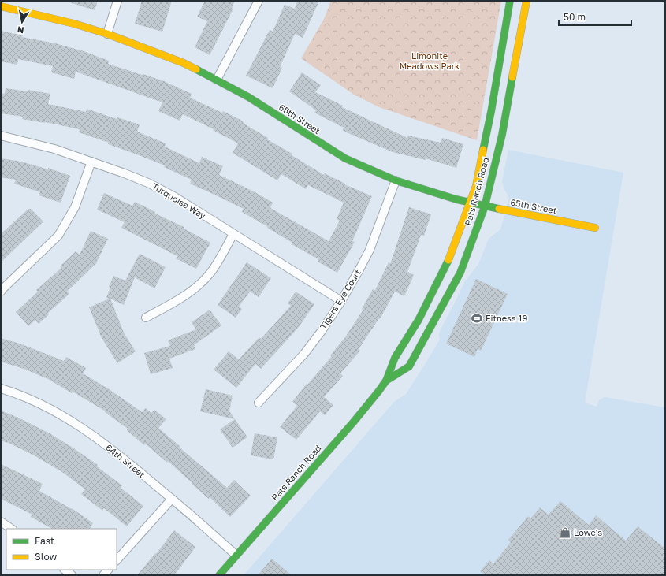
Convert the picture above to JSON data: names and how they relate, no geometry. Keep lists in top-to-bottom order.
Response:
{
  "streets": {
    "street": [
      "65th Street",
      "Pats Ranch Road",
      "Turquoise Way",
      "Tigers Eye Court",
      "64th Street"
    ]
  },
  "crossings": [
    ["65th Street", "Pats Ranch Road"],
    ["65th Street", "Tigers Eye Court"],
    ["Pats Ranch Road", "64th Street"],
    ["Turquoise Way", "Tigers Eye Court"]
  ],
  "parks": ["Limonite Meadows Park"],
  "places": {
    "sports": ["Fitness 19"],
    "shop": ["Lowe's"]
  },
  "legend": ["Fast", "Slow"],
  "scale_bar": "50 m",
  "north": "bottom"
}
